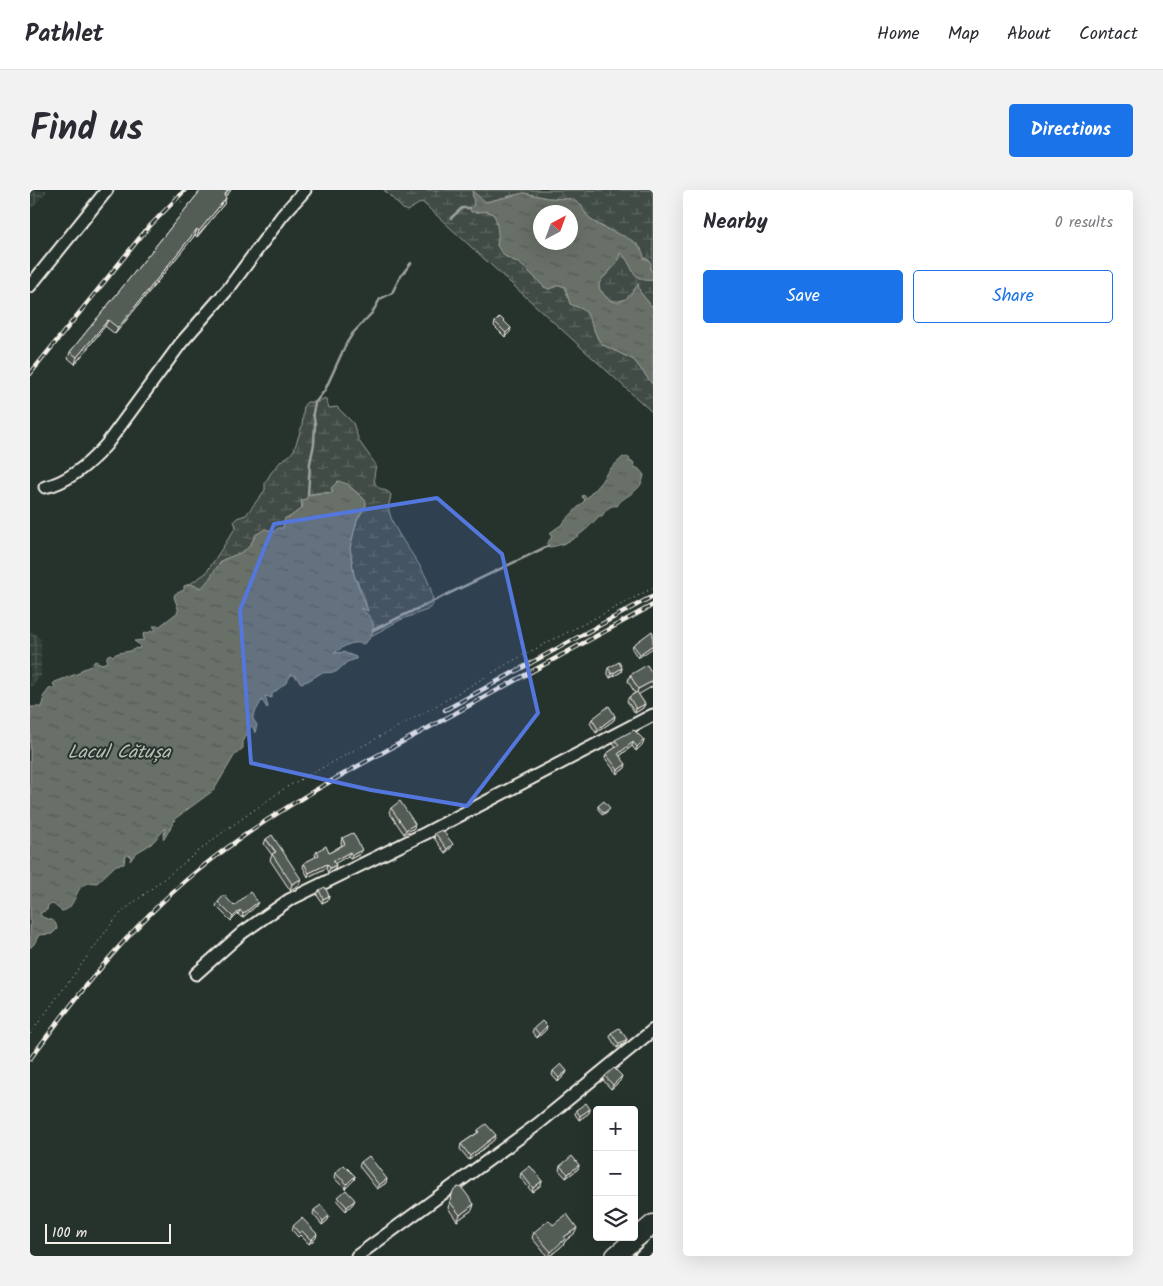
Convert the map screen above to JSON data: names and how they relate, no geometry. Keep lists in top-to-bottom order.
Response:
{
  "water": ["Lacul Cătușa"],
  "scale_bar": "100 m",
  "north": "top right",
  "page": {
    "header": "Pathlet",
    "nav": [
      "Home",
      "Map",
      "About",
      "Contact"
    ],
    "title": "Find us",
    "buttons": [
      "Directions",
      ["Save", "Share"]
    ],
    "heading": ["Nearby", "0 results"],
    "map_buttons": ["+", "−"],
    "scale": "100 m"
  }
}
